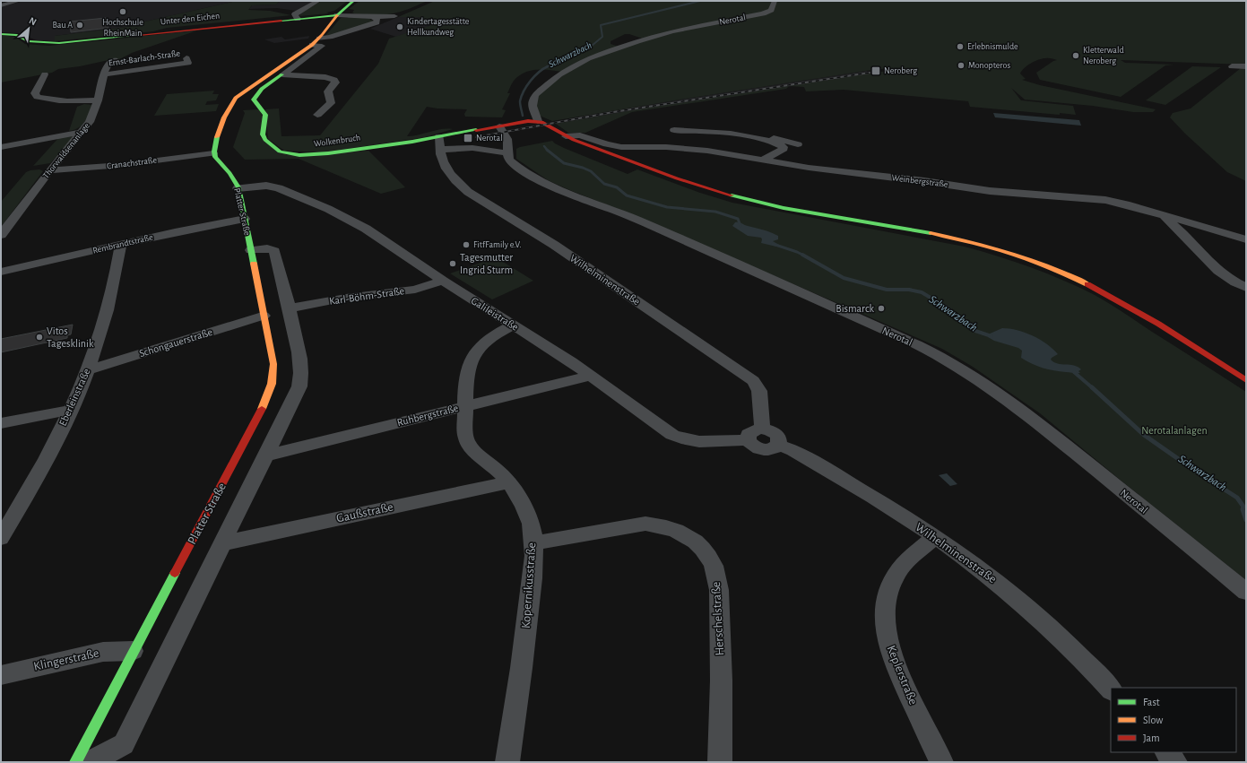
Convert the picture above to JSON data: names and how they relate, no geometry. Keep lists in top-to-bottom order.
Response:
{
  "streets": {
    "main road": ["Unter den Eichen", "Wolkenbruch", "Platter Straße"],
    "street": [
      "Nerotal",
      "Ernst-Barlach-Straße",
      "Thorwaldsenanlage",
      "Cranachstraße",
      "Weinbergstraße",
      "Rembrandtstraße",
      "Wilhelminenstraße",
      "Karl-Böhm-Straße",
      "Galileistraße",
      "Schongauerstraße",
      "Eberleinstraße",
      "Ruhbergstraße",
      "Gaußstraße",
      "Kopernikusstraße",
      "Herschelstraße",
      "Klingerstraße",
      "Keplerstraße"
    ]
  },
  "crossings": [
    ["Nerotal", "Wolkenbruch"],
    ["Ernst-Barlach-Straße", "Thorwaldsenanlage"],
    ["Wolkenbruch", "Wilhelminenstraße"],
    ["Thorwaldsenanlage", "Cranachstraße"],
    ["Cranachstraße", "Platter Straße"],
    ["Platter Straße", "Rembrandtstraße"],
    ["Platter Straße", "Karl-Böhm-Straße"],
    ["Platter Straße", "Galileistraße"],
    ["Platter Straße", "Schongauerstraße"],
    ["Platter Straße", "Ruhbergstraße"],
    ["Platter Straße", "Gaußstraße"],
    ["Platter Straße", "Klingerstraße"],
    ["Rembrandtstraße", "Eberleinstraße"],
    ["Wilhelminenstraße", "Galileistraße"],
    ["Wilhelminenstraße", "Keplerstraße"],
    ["Karl-Böhm-Straße", "Galileistraße"],
    ["Galileistraße", "Ruhbergstraße"],
    ["Galileistraße", "Kopernikusstraße"],
    ["Schongauerstraße", "Eberleinstraße"],
    ["Ruhbergstraße", "Kopernikusstraße"],
    ["Gaußstraße", "Kopernikusstraße"],
    ["Kopernikusstraße", "Herschelstraße"]
  ],
  "water": ["Schwarzbach"],
  "parks": ["Nerotalanlagen"],
  "places": {
    "other": [
      "Hochschule RheinMain",
      "Bau A",
      "Kindertagesstätte Hellkundweg",
      "Erlebnismulde",
      "Kletterwald Neroberg",
      "Monopteros",
      "FitfFamily e.V.",
      "Tagesmutter Ingrid Sturm",
      "Bismarck",
      "Vitos Tagesklinik"
    ],
    "transit": ["Neroberg", "Nerotal"]
  },
  "legend": ["Fast", "Slow", "Jam"],
  "north": "top right"
}
